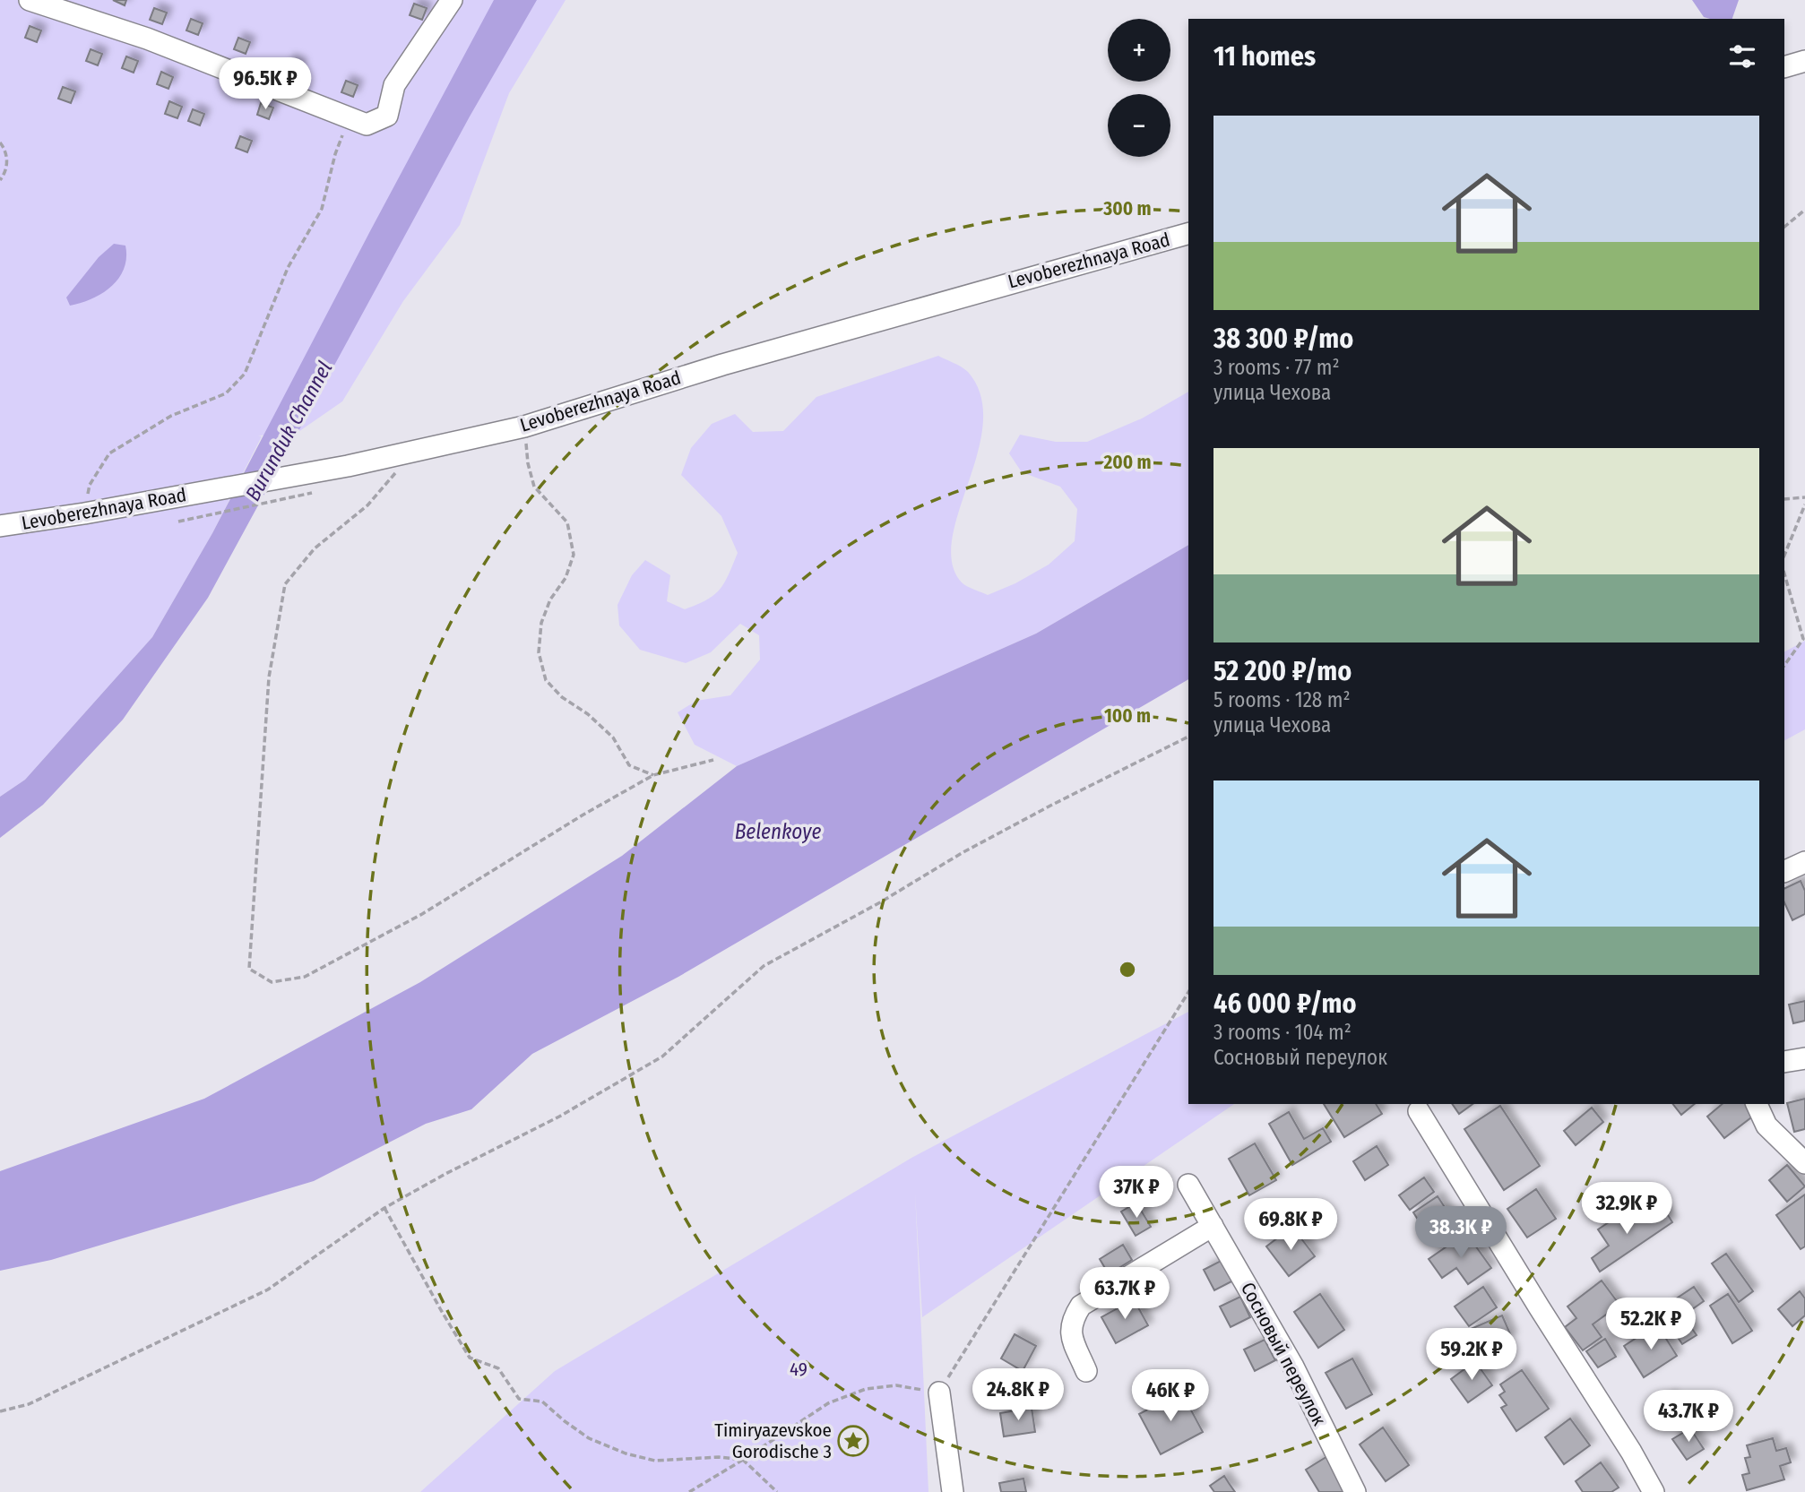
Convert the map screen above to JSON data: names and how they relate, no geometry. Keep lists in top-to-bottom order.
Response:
{
  "streets": {
    "street": ["Levoberezhnaya Road", "Сосновый переулок"]
  },
  "water": ["Burunduk Channel", "Belenkoye"],
  "parks": ["49"],
  "places": {
    "place": ["Timiryazevskoe Gorodische 3"]
  },
  "page": {
    "map_buttons": ["+", "−"],
    "heading": "11 homes",
    "price": [
      "96.5K ₽",
      "37K ₽",
      "32.9K ₽",
      "69.8K ₽",
      "38.3K ₽",
      "63.7K ₽",
      "52.2K ₽",
      "59.2K ₽",
      "24.8K ₽",
      "46K ₽",
      "43.7K ₽"
    ],
    "list": [
      {
        "name": "38 300 ₽/mo",
        "note": "3 rooms · 77 m² · улица Чехова"
      },
      {
        "name": "52 200 ₽/mo",
        "note": "5 rooms · 128 m² · улица Чехова"
      },
      {
        "name": "46 000 ₽/mo",
        "note": "3 rooms · 104 m² · Сосновый переулок"
      }
    ]
  },
  "rings": ["300 m", "200 m", "100 m"]
}
